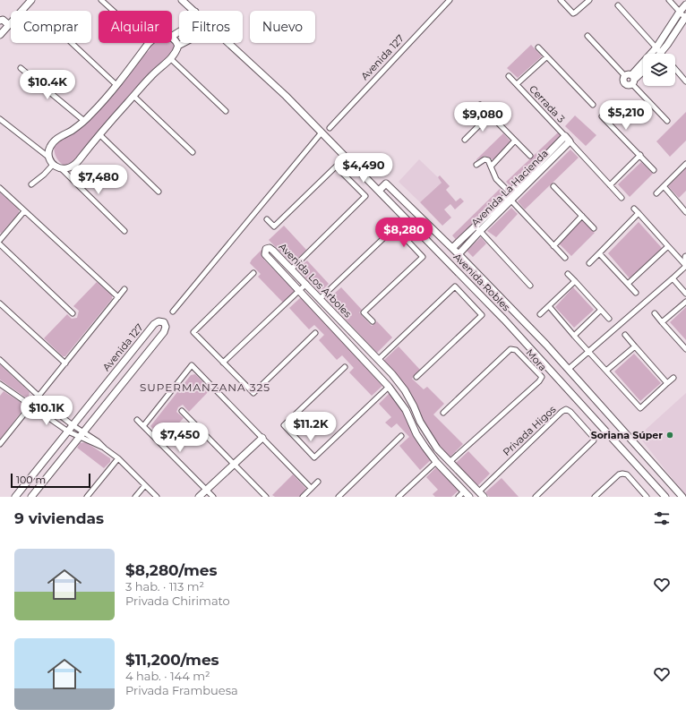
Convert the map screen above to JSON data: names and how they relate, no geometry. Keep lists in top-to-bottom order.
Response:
{
  "streets": {
    "street": [
      "Avenida 127",
      "Cerrada 3",
      "Avenida La Hacienda",
      "Avenida Los Arboles",
      "Avenida Robles",
      "Mora",
      "Privada Higos"
    ]
  },
  "crossings": [
    ["Avenida La Hacienda", "Avenida Robles"],
    ["Avenida Los Arboles", "Mora"],
    ["Avenida Los Arboles", "Privada Higos"]
  ],
  "districts": ["SUPERMANZANA 325"],
  "places": ["Soriana Súper"],
  "scale_bar": "100 m",
  "page": {
    "chip": [
      "Comprar",
      "Alquilar",
      "Filtros",
      "Nuevo"
    ],
    "price": [
      "$10.4K",
      "$5,210",
      "$9,080",
      "$4,490",
      "$7,480",
      "$8,280",
      "$10.1K",
      "$11.2K",
      "$7,450"
    ],
    "scale": "100 m",
    "heading": "9 viviendas",
    "list": [
      {
        "name": "$8,280/mes",
        "note": "3 hab. · 113 m² · Privada Chirimato"
      },
      {
        "name": "$11,200/mes",
        "note": "4 hab. · 144 m² · Privada Frambuesa"
      }
    ]
  }
}
